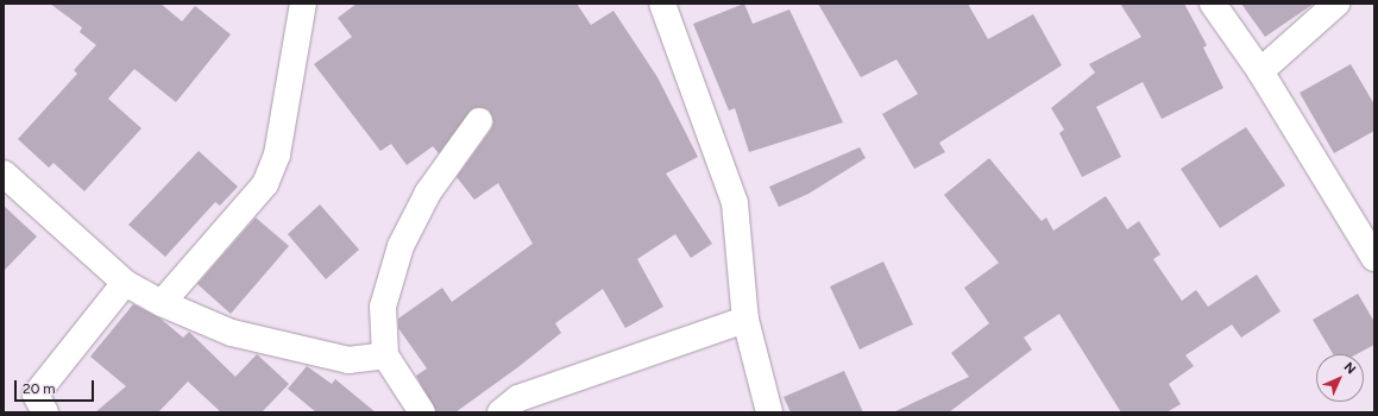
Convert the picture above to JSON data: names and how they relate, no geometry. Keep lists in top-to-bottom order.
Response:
{
  "scale_bar": "20 m",
  "north": "top right"
}
